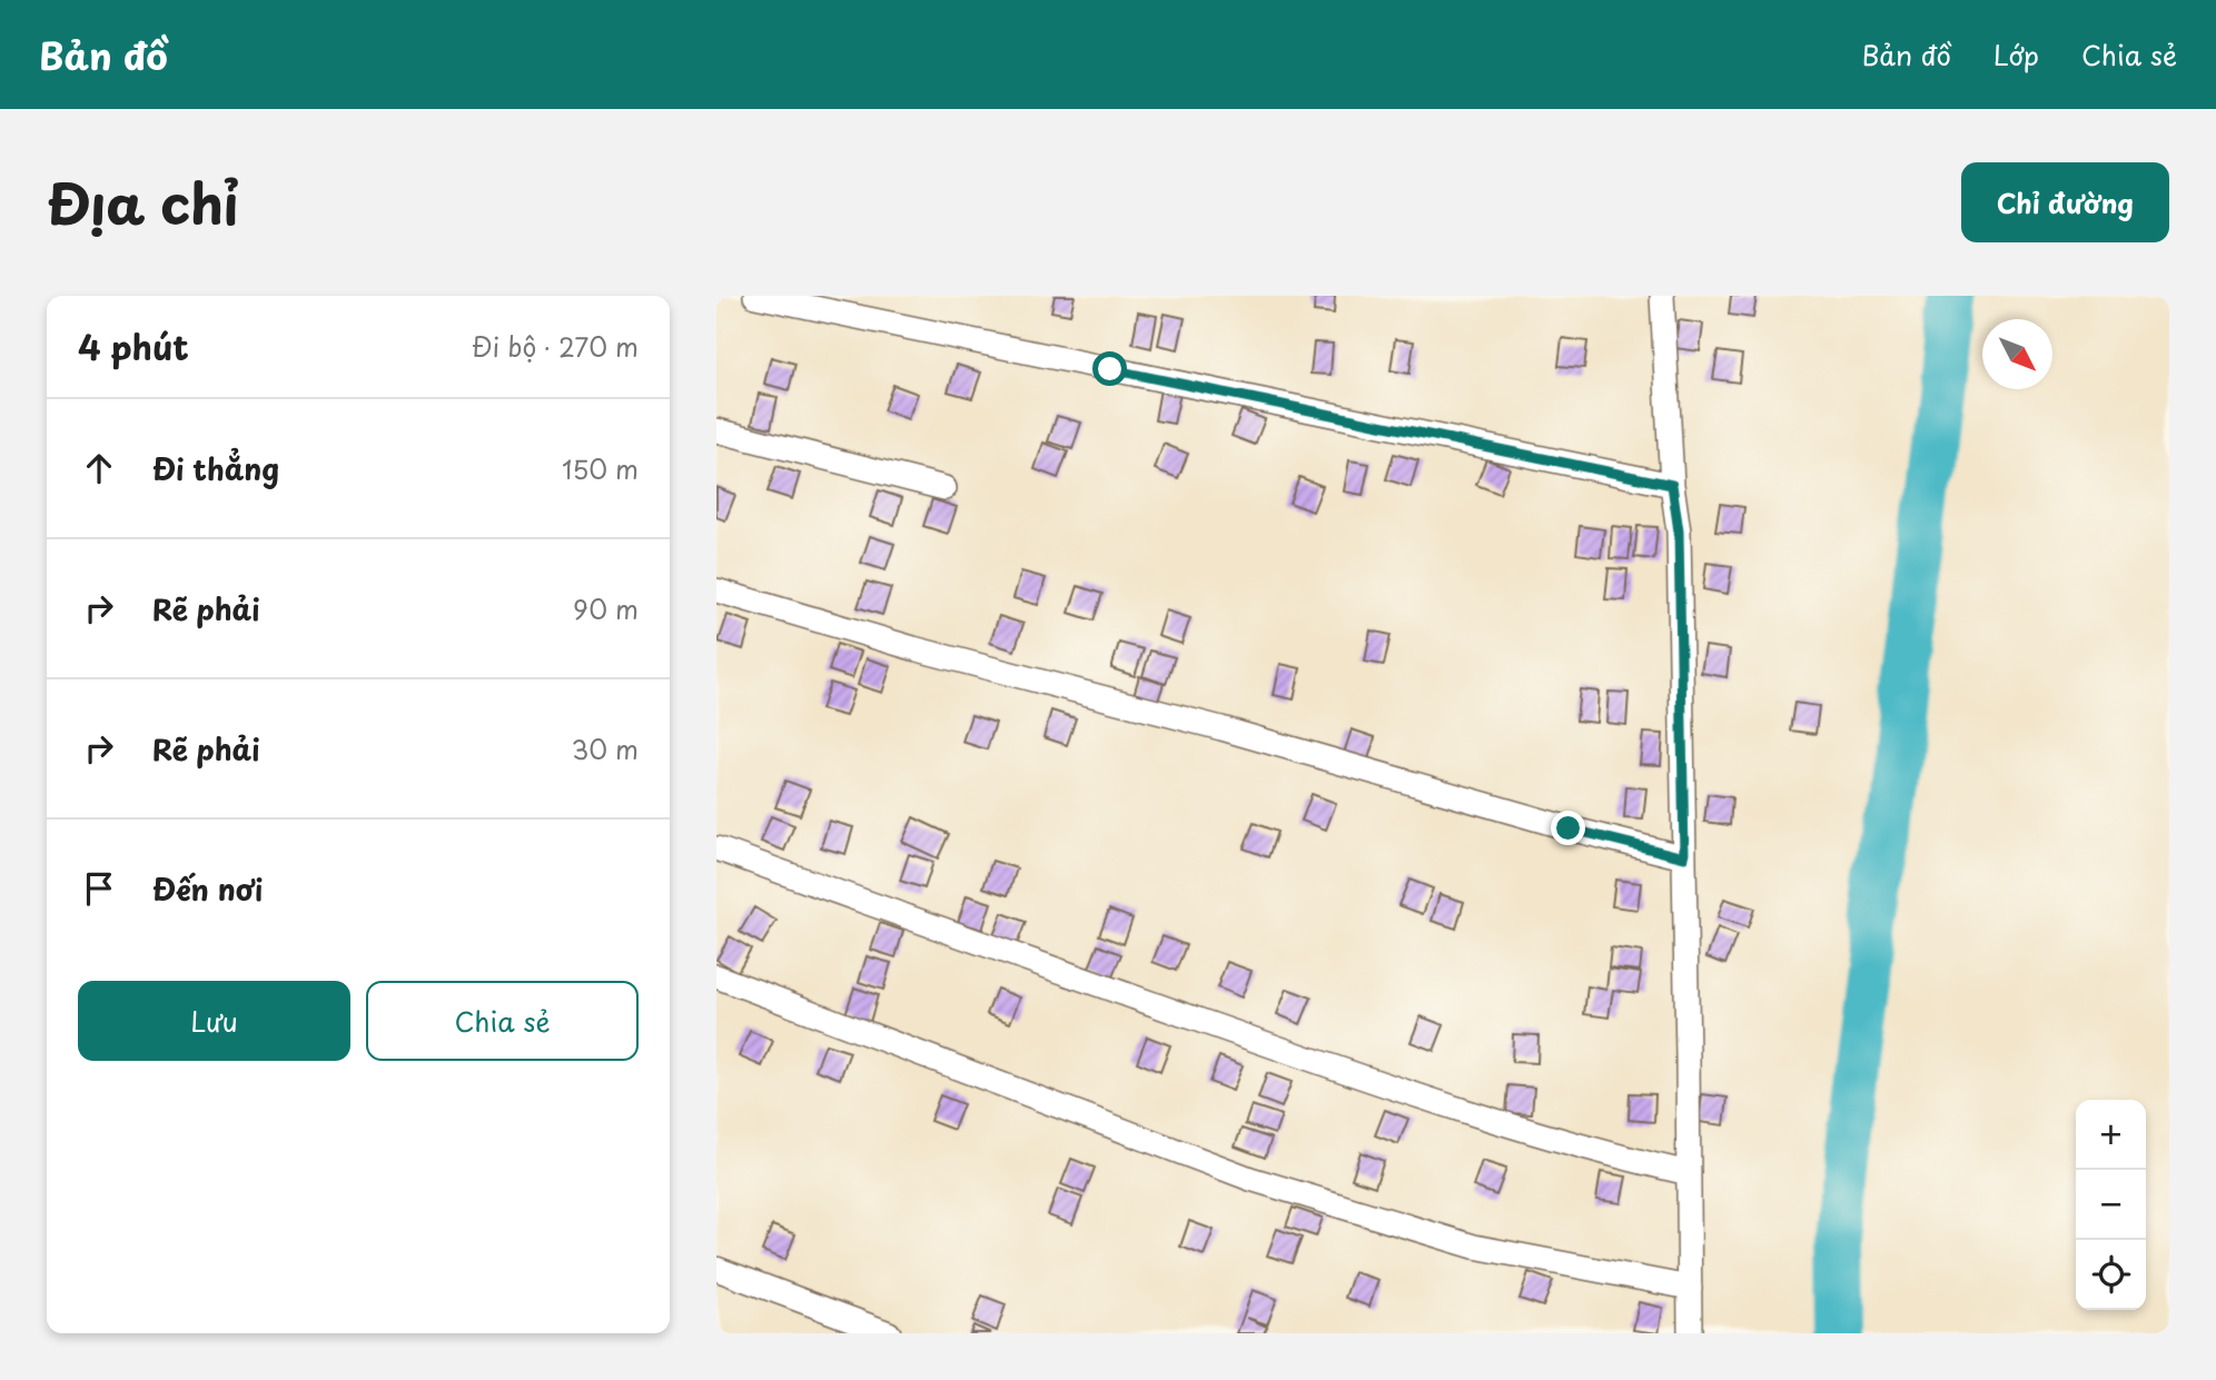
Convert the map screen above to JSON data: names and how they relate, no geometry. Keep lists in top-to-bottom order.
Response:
{
  "north": "bottom right",
  "page": {
    "header": "Bản đồ",
    "nav": ["Bản đồ", "Lớp", "Chia sẻ"],
    "title": "Địa chỉ",
    "buttons": [
      "Chỉ đường",
      ["Lưu", "Chia sẻ"]
    ],
    "heading": ["4 phút", "Đi bộ · 270 m"],
    "list": [
      ["Đi thẳng", "150 m"],
      ["Rẽ phải", "90 m"],
      ["Rẽ phải", "30 m"],
      "Đến nơi"
    ],
    "map_buttons": ["+", "−"]
  }
}
